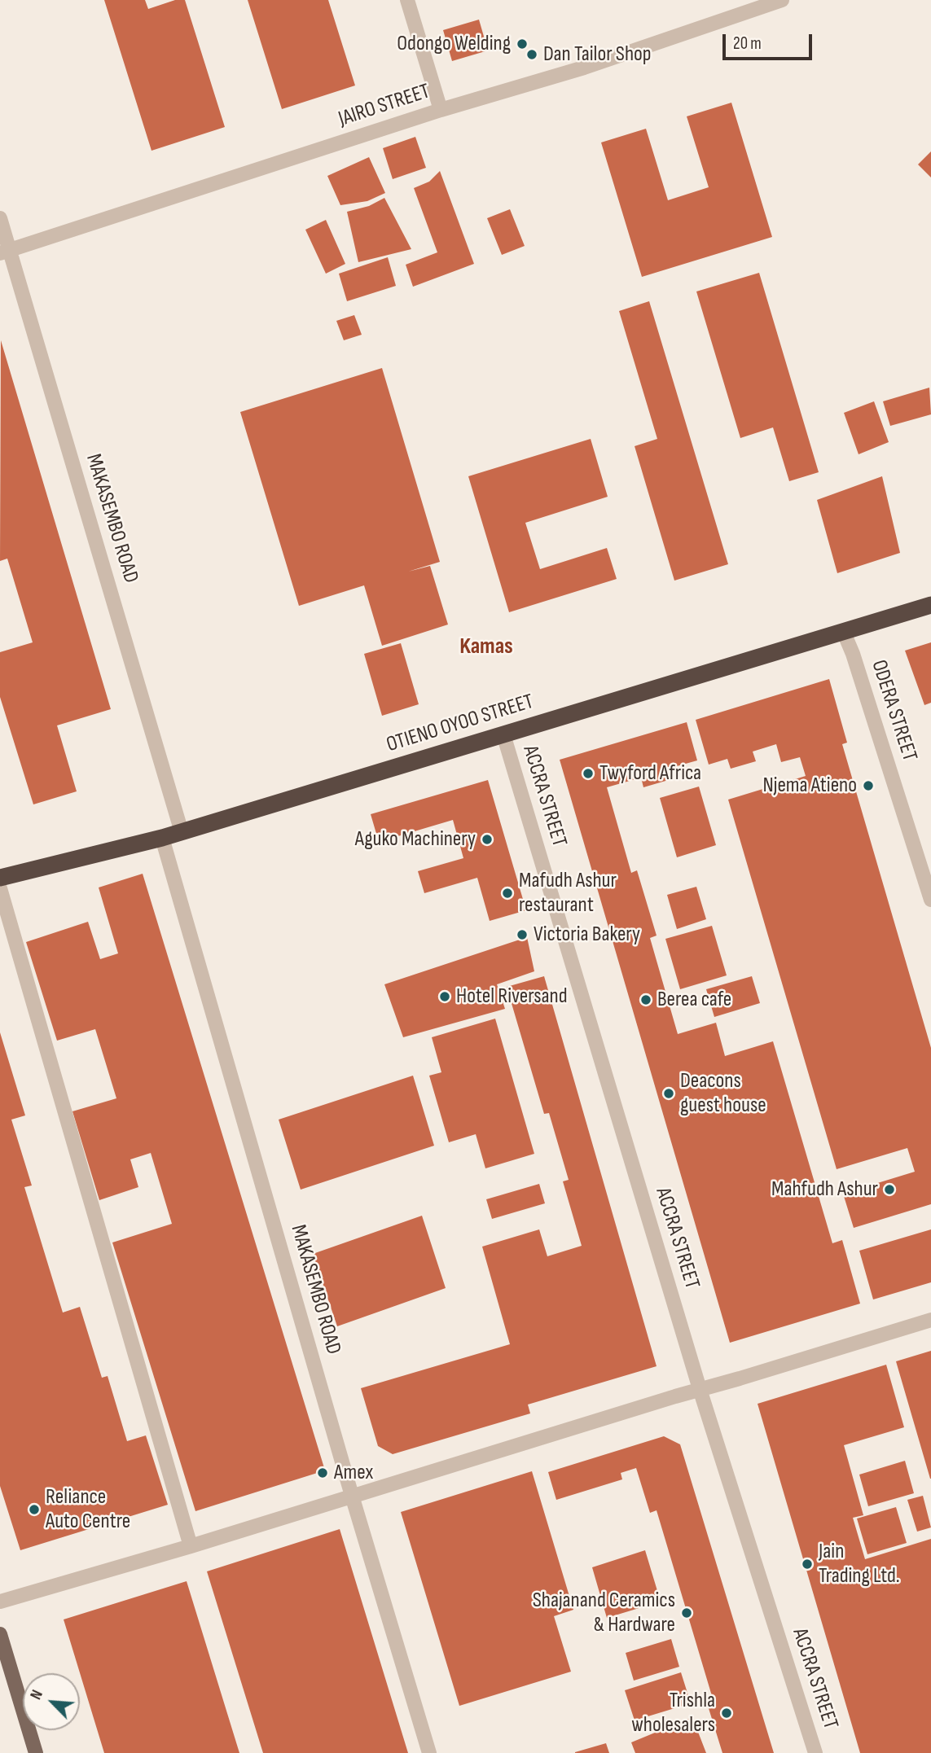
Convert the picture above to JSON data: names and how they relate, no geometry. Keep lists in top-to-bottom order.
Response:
{
  "streets": {
    "highway": ["OTIENO OYOO STREET"],
    "street": [
      "JAIRO STREET",
      "MAKASEMBO ROAD",
      "ODERA STREET",
      "ACCRA STREET"
    ]
  },
  "crossings": [
    ["JAIRO STREET", "MAKASEMBO ROAD"],
    ["MAKASEMBO ROAD", "OTIENO OYOO STREET"],
    ["ODERA STREET", "OTIENO OYOO STREET"],
    ["OTIENO OYOO STREET", "ACCRA STREET"]
  ],
  "districts": ["Kamas"],
  "places": [
    "Odongo Welding",
    "Dan Tailor Shop",
    "Twyford Africa",
    "Njema Atieno",
    "Aguko Machinery",
    "Mafudh Ashur restaurant",
    "Victoria Bakery",
    "Hotel Riversand",
    "Berea cafe",
    "Deacons guest house",
    "Mahfudh Ashur",
    "Amex",
    "Reliance Auto Centre",
    "Jain Trading Ltd.",
    "Shajanand Ceramics & Hardware",
    "Trishla wholesalers"
  ],
  "scale_bar": "20 m",
  "north": "top left"
}
